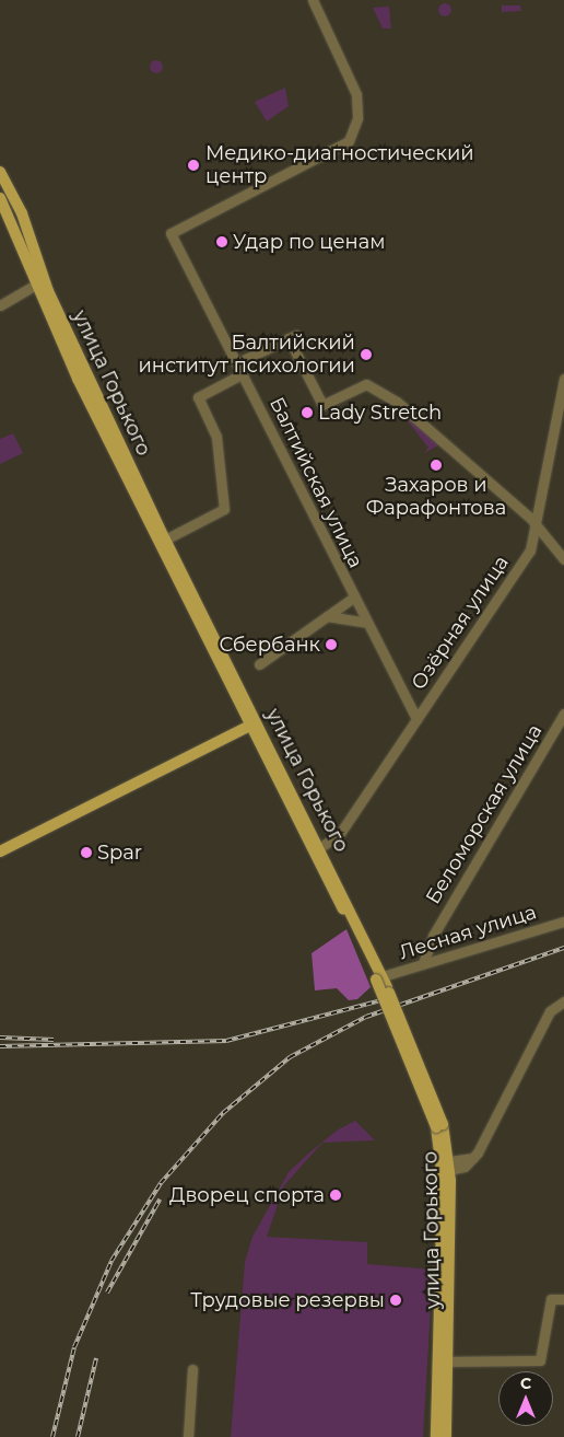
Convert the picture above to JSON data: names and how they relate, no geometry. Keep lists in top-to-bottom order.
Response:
{
  "streets": {
    "main road": ["улица Горького"],
    "street": [
      "Балтийская улица",
      "Озёрная улица",
      "Беломорская улица",
      "Лесная улица"
    ]
  },
  "crossings": [
    ["улица Горького", "Озёрная улица"],
    ["улица Горького", "Лесная улица"],
    ["Балтийская улица", "Озёрная улица"],
    ["Беломорская улица", "Лесная улица"]
  ],
  "places": [
    "Медико-диагностический центр",
    "Удар по ценам",
    "Балтийский институт психологии",
    "Lady Stretch",
    "Захаров и Фарафонтова",
    "Сбербанк",
    "Spar",
    "Дворец спорта",
    "Трудовые резервы"
  ],
  "north": "top"
}
